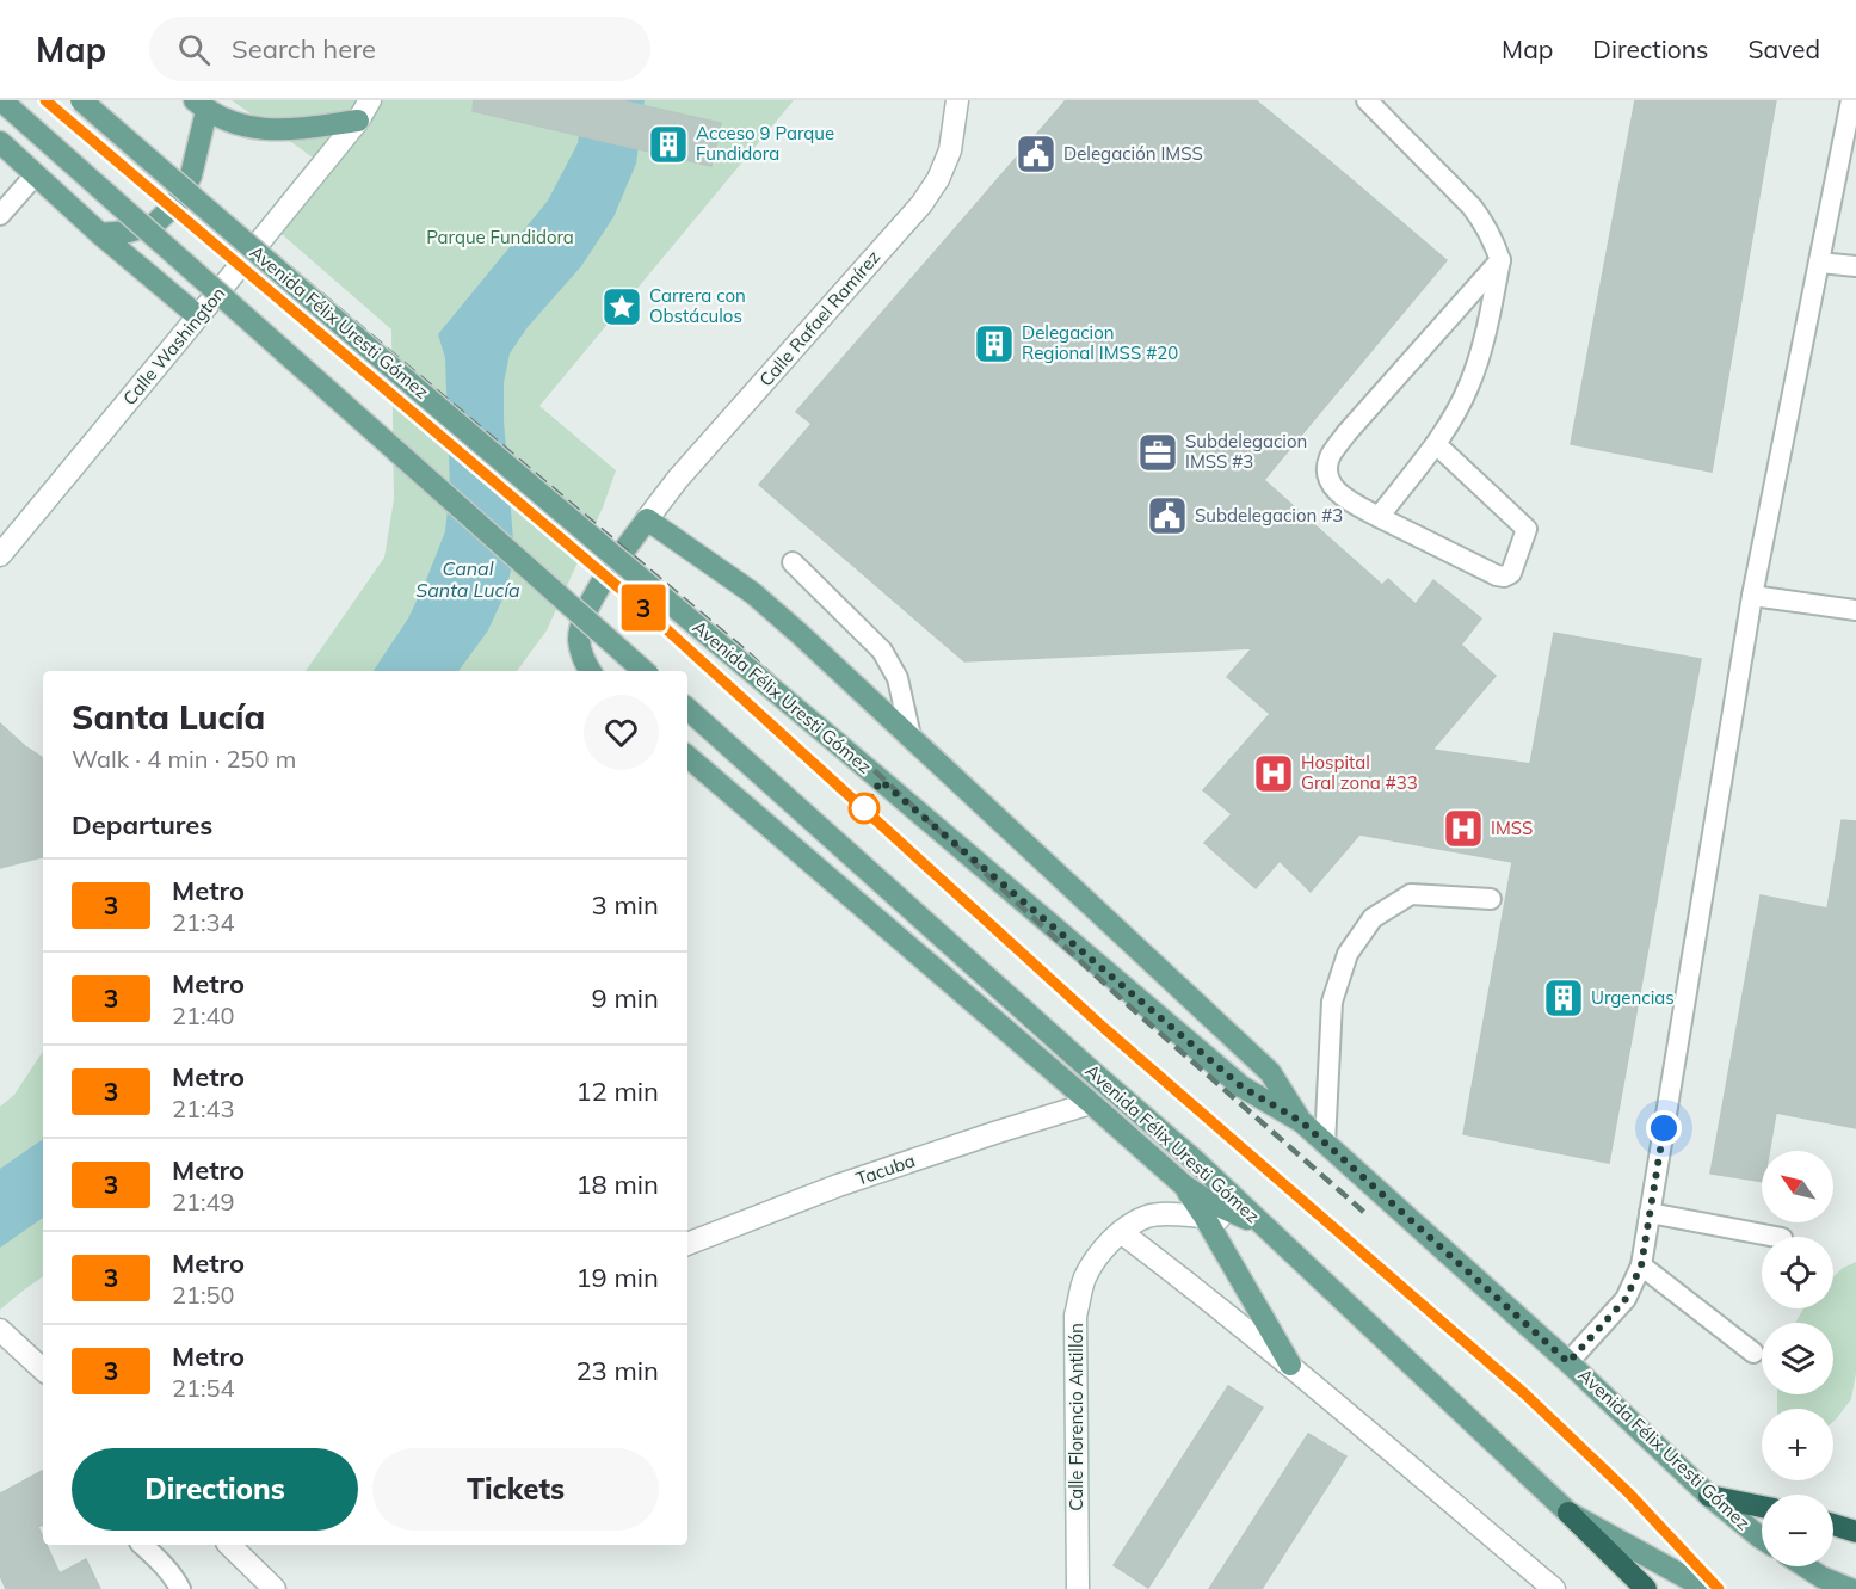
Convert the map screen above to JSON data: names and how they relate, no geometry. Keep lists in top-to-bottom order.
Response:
{
  "streets": {
    "main road": ["Avenida Félix Uresti Gómez"],
    "street": [
      "Calle Rafael Ramírez",
      "Calle Washington",
      "Tacuba",
      "Calle Florencio Antillón"
    ]
  },
  "crossings": [
    ["Avenida Félix Uresti Gómez", "Calle Florencio Antillón"]
  ],
  "water": ["Canal Santa Lucía"],
  "parks": ["Parque Fundidora"],
  "places": {
    "building": ["Acceso 9 Parque Fundidora", "Delegacion Regional IMSS #20", "Urgencias"],
    "public building": ["Delegación IMSS", "Subdelegacion #3"],
    "place": ["Carrera con Obstáculos"],
    "office": ["Subdelegacion IMSS #3"],
    "hospital": ["Hospital Gral zona #33", "IMSS"]
  },
  "lines": ["metro line 3"],
  "north": "top left",
  "page": {
    "header": "Map",
    "search": "Search here",
    "nav": ["Map", "Directions", "Saved"],
    "on_map": "3",
    "heading": [
      ["Santa Lucía", "Walk · 4 min · 250 m"],
      "Departures"
    ],
    "list": [
      {
        "mark": "3",
        "name": "Metro",
        "note": "21:34",
        "value": "3 min"
      },
      {
        "mark": "3",
        "name": "Metro",
        "note": "21:40",
        "value": "9 min"
      },
      {
        "mark": "3",
        "name": "Metro",
        "note": "21:43",
        "value": "12 min"
      },
      {
        "mark": "3",
        "name": "Metro",
        "note": "21:49",
        "value": "18 min"
      },
      {
        "mark": "3",
        "name": "Metro",
        "note": "21:50",
        "value": "19 min"
      },
      {
        "mark": "3",
        "name": "Metro",
        "note": "21:54",
        "value": "23 min"
      }
    ],
    "map_buttons": ["+", "−"],
    "buttons": ["Directions", "Tickets"]
  }
}
